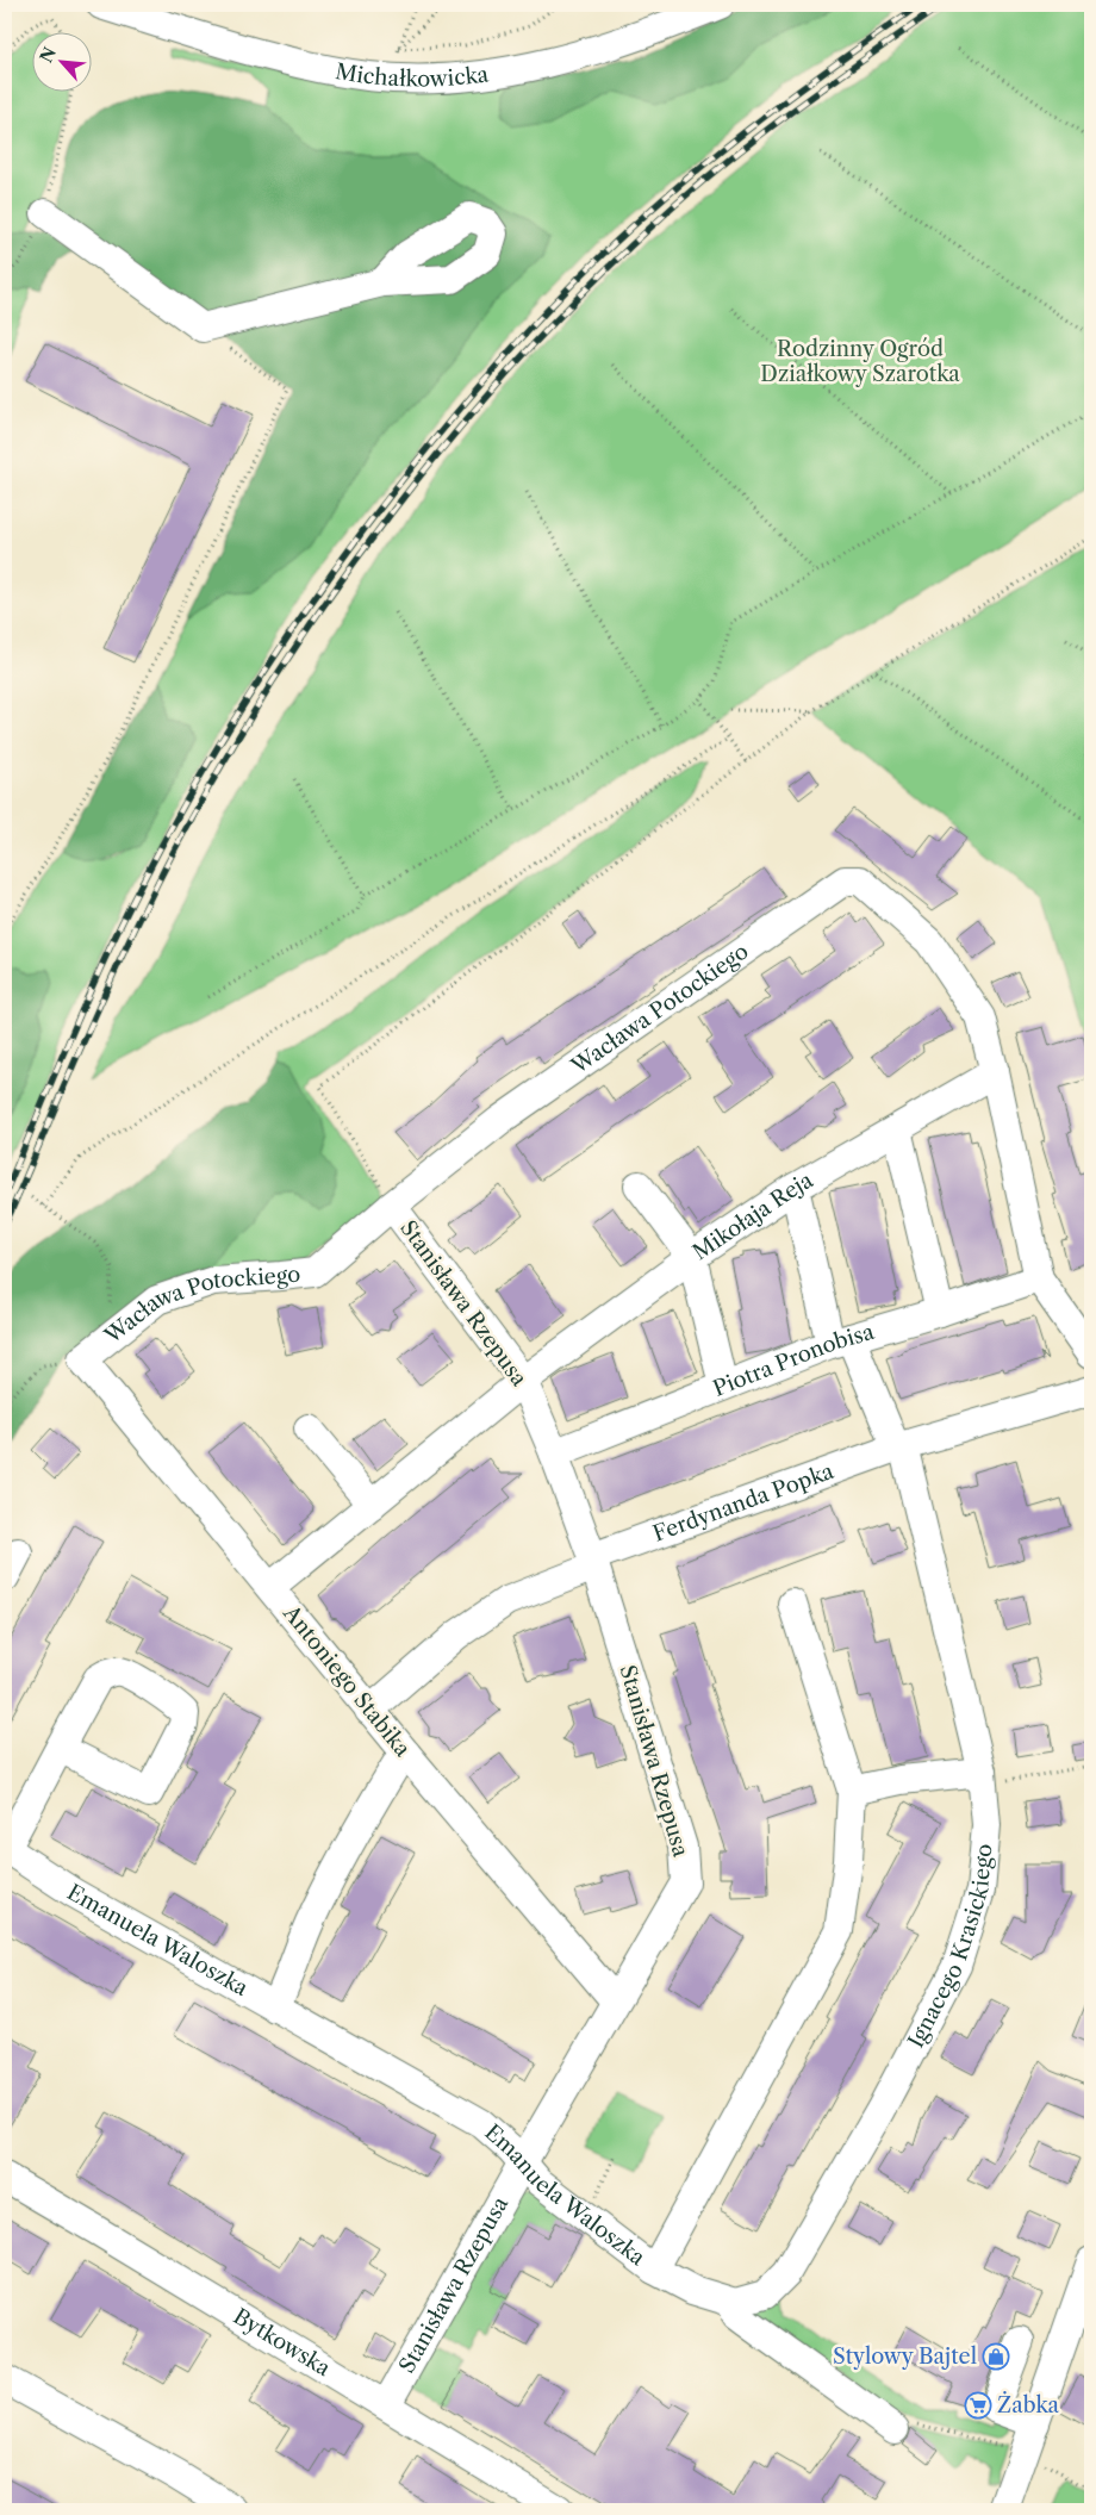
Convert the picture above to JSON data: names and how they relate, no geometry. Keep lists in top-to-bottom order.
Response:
{
  "streets": {
    "street": [
      "Michałkowicka",
      "Wacława Potockiego",
      "Mikołaja Reja",
      "Stanisława Rzepusa",
      "Piotra Pronobisa",
      "Ferdynanda Popka",
      "Antoniego Stabika",
      "Emanuela Waloszka",
      "Ignacego Krasickiego",
      "Bytkowska"
    ]
  },
  "crossings": [
    ["Wacława Potockiego", "Mikołaja Reja"],
    ["Wacława Potockiego", "Stanisława Rzepusa"],
    ["Wacława Potockiego", "Piotra Pronobisa"],
    ["Wacława Potockiego", "Antoniego Stabika"],
    ["Mikołaja Reja", "Stanisława Rzepusa"],
    ["Mikołaja Reja", "Antoniego Stabika"],
    ["Mikołaja Reja", "Ignacego Krasickiego"],
    ["Stanisława Rzepusa", "Piotra Pronobisa"],
    ["Stanisława Rzepusa", "Ferdynanda Popka"],
    ["Stanisława Rzepusa", "Antoniego Stabika"],
    ["Stanisława Rzepusa", "Emanuela Waloszka"],
    ["Stanisława Rzepusa", "Bytkowska"],
    ["Piotra Pronobisa", "Ignacego Krasickiego"],
    ["Ferdynanda Popka", "Antoniego Stabika"],
    ["Ferdynanda Popka", "Ignacego Krasickiego"]
  ],
  "parks": ["Rodzinny Ogród Działkowy Szarotka"],
  "places": {
    "shop": ["Stylowy Bajtel"],
    "supermarket": ["Żabka"]
  },
  "north": "top left"
}
